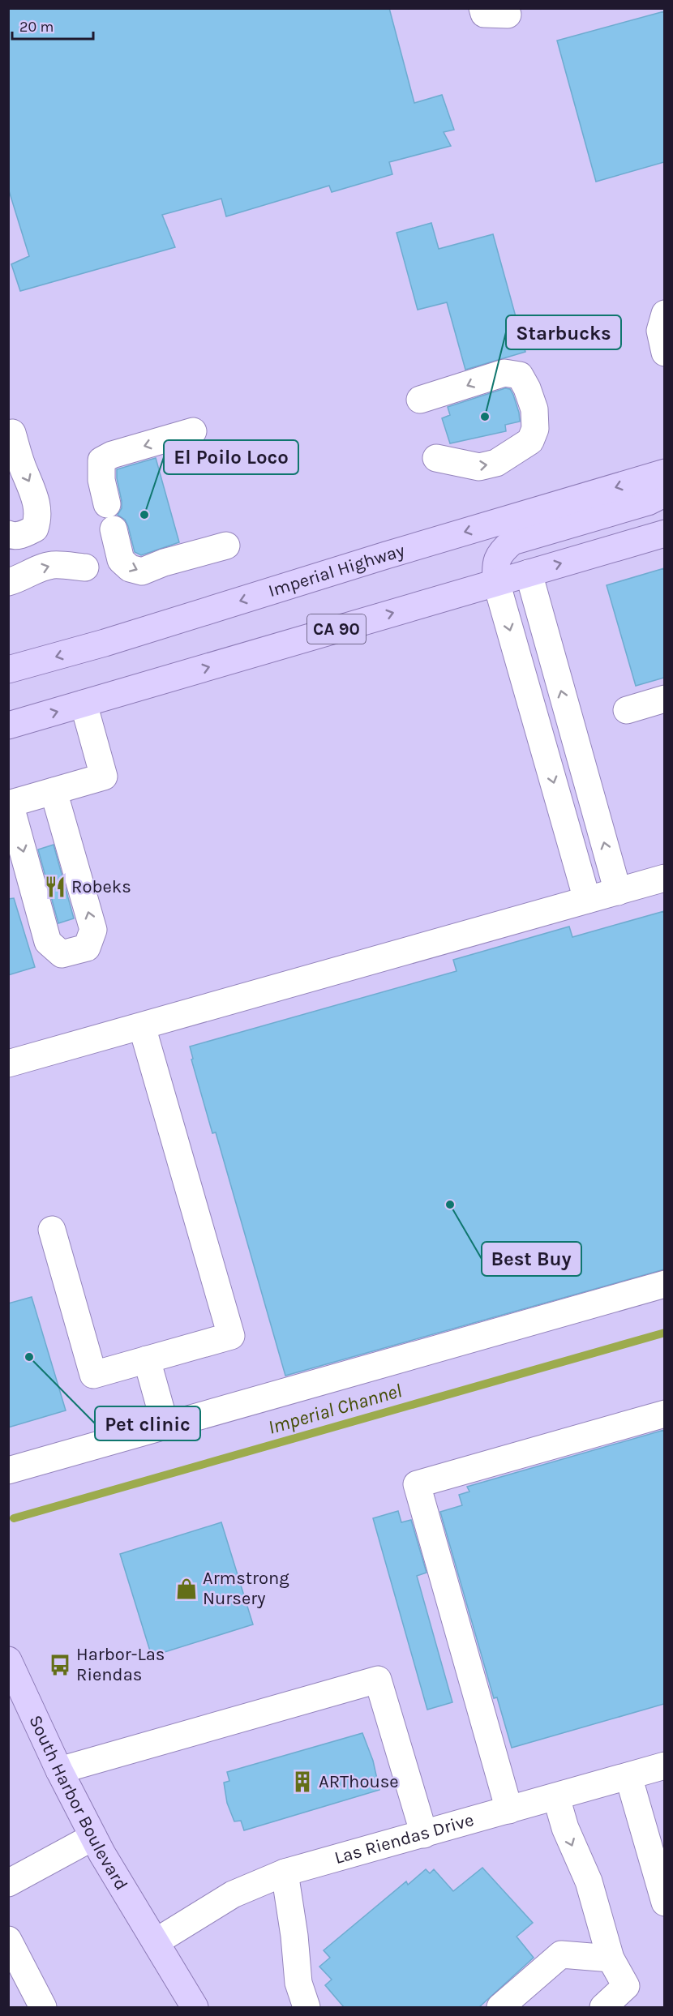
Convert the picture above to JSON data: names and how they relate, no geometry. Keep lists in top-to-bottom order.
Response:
{
  "streets": {
    "main road": ["Imperial Highway", "CA 90", "South Harbor Boulevard"],
    "street": ["Las Riendas Drive"]
  },
  "crossings": [
    ["South Harbor Boulevard", "Las Riendas Drive"]
  ],
  "water": ["Imperial Channel"],
  "places": {
    "other": [
      "Starbucks",
      "El Poilo Loco",
      "Best Buy",
      "Pet clinic"
    ],
    "restaurant": ["Robeks"],
    "shop": ["Armstrong Nursery"],
    "bus stop": ["Harbor-Las Riendas"],
    "building": ["ARThouse"]
  },
  "scale_bar": "20 m"
}
